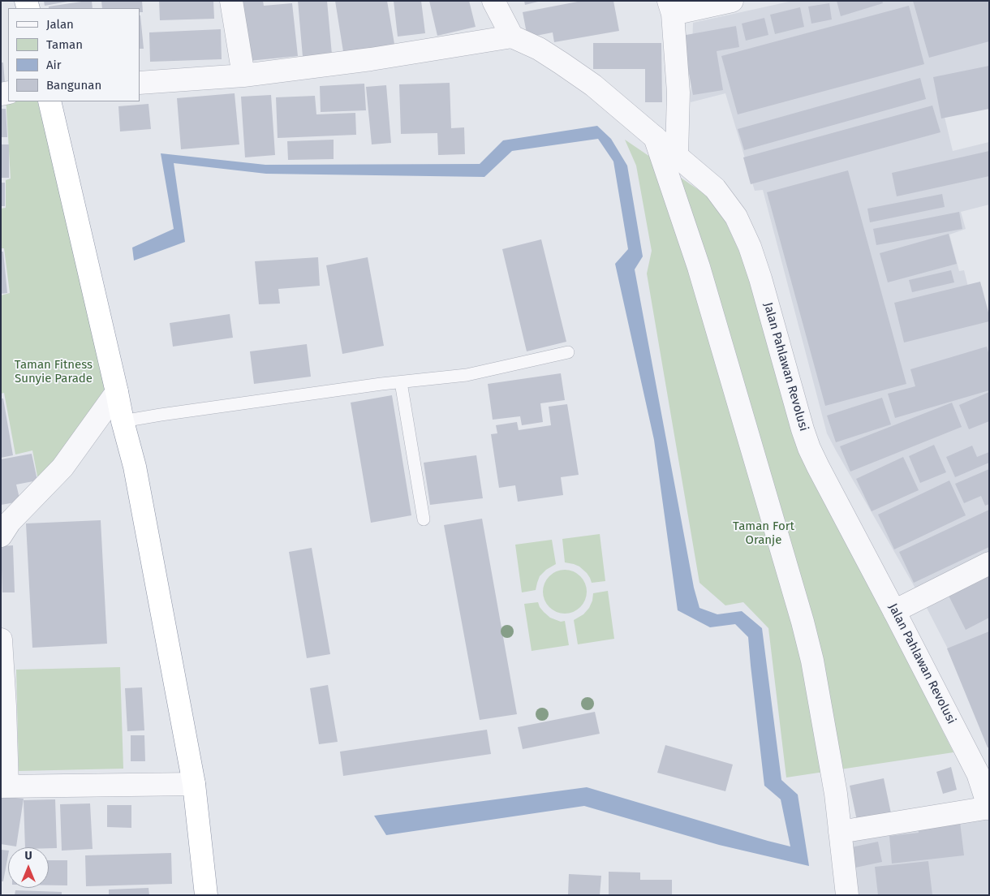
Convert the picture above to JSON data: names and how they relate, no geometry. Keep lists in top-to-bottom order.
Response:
{
  "streets": {
    "street": ["Jalan Pahlawan Revolusi"]
  },
  "parks": ["Taman Fitness Sunyie Parade", "Taman Fort Oranje"],
  "legend": [
    "Jalan",
    "Taman",
    "Air",
    "Bangunan"
  ],
  "north": "top"
}
